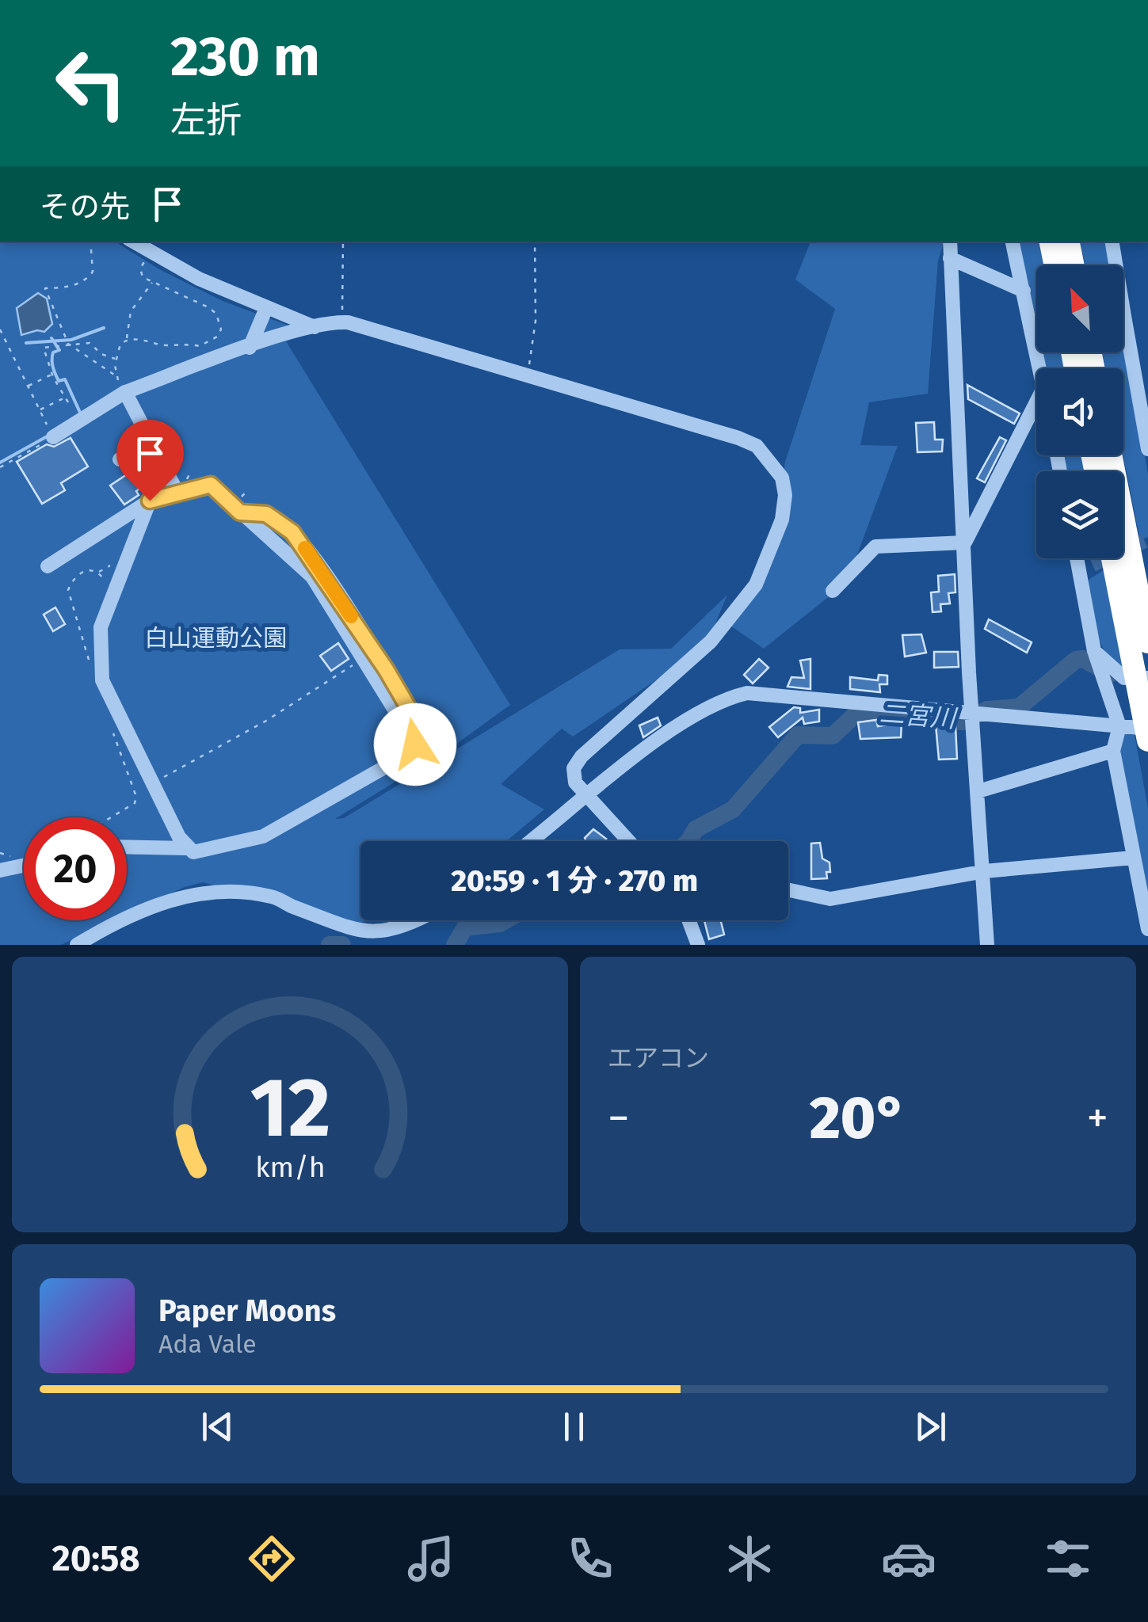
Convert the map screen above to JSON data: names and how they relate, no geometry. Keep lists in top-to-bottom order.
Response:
{
  "water": ["二宮川"],
  "parks": ["白山運動公園"],
  "north": "top left",
  "page": {
    "turn": ["230 m", "左折"],
    "then": "その先",
    "limit": "20",
    "trip": "20:59 · 1 分 · 270 m",
    "tile": "エアコン",
    "heat": ["−", "20°", "+"],
    "song": ["Paper Moons", "Ada Vale"],
    "tabs": "20:58",
    "gauge": ["12", "km/h"]
  }
}
